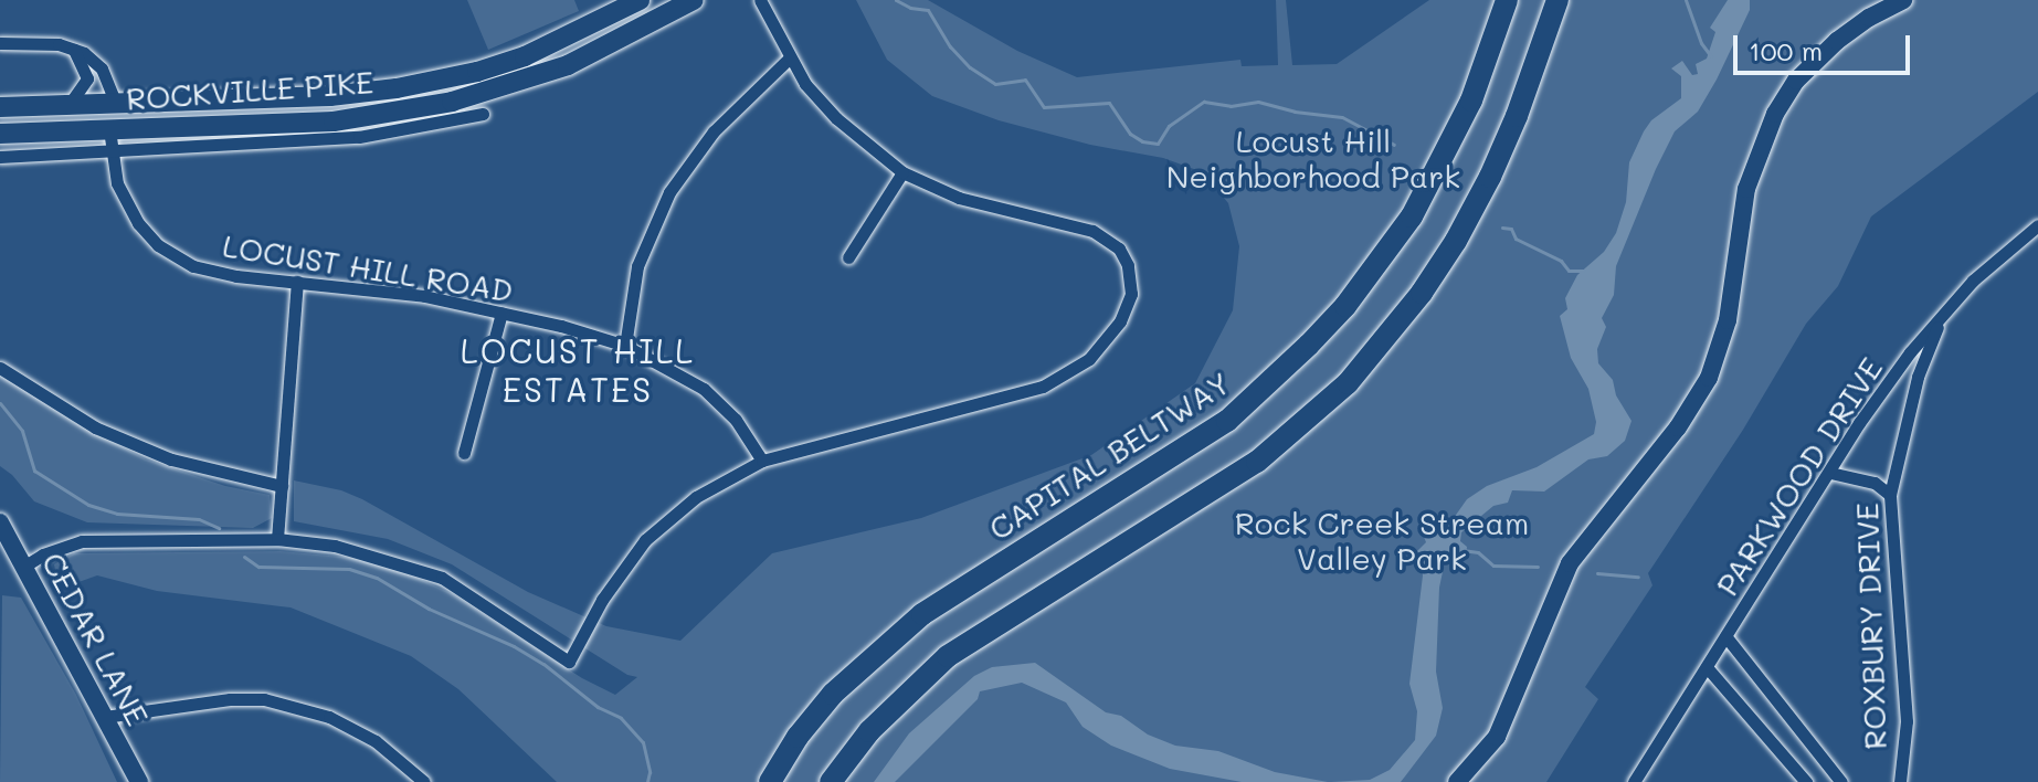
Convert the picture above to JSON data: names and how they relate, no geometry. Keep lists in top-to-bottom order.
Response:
{
  "streets": {
    "highway": ["CAPITAL BELTWAY"],
    "main road": ["ROCKVILLE PIKE"],
    "street": [
      "LOCUST HILL ROAD",
      "PARKWOOD DRIVE",
      "ROXBURY DRIVE",
      "CEDAR LANE"
    ]
  },
  "crossings": [
    ["ROCKVILLE PIKE", "LOCUST HILL ROAD"],
    ["PARKWOOD DRIVE", "ROXBURY DRIVE"]
  ],
  "districts": ["LOCUST HILL ESTATES"],
  "parks": ["Locust Hill Neighborhood Park", "Rock Creek Stream Valley Park"],
  "scale_bar": "100 m"
}
